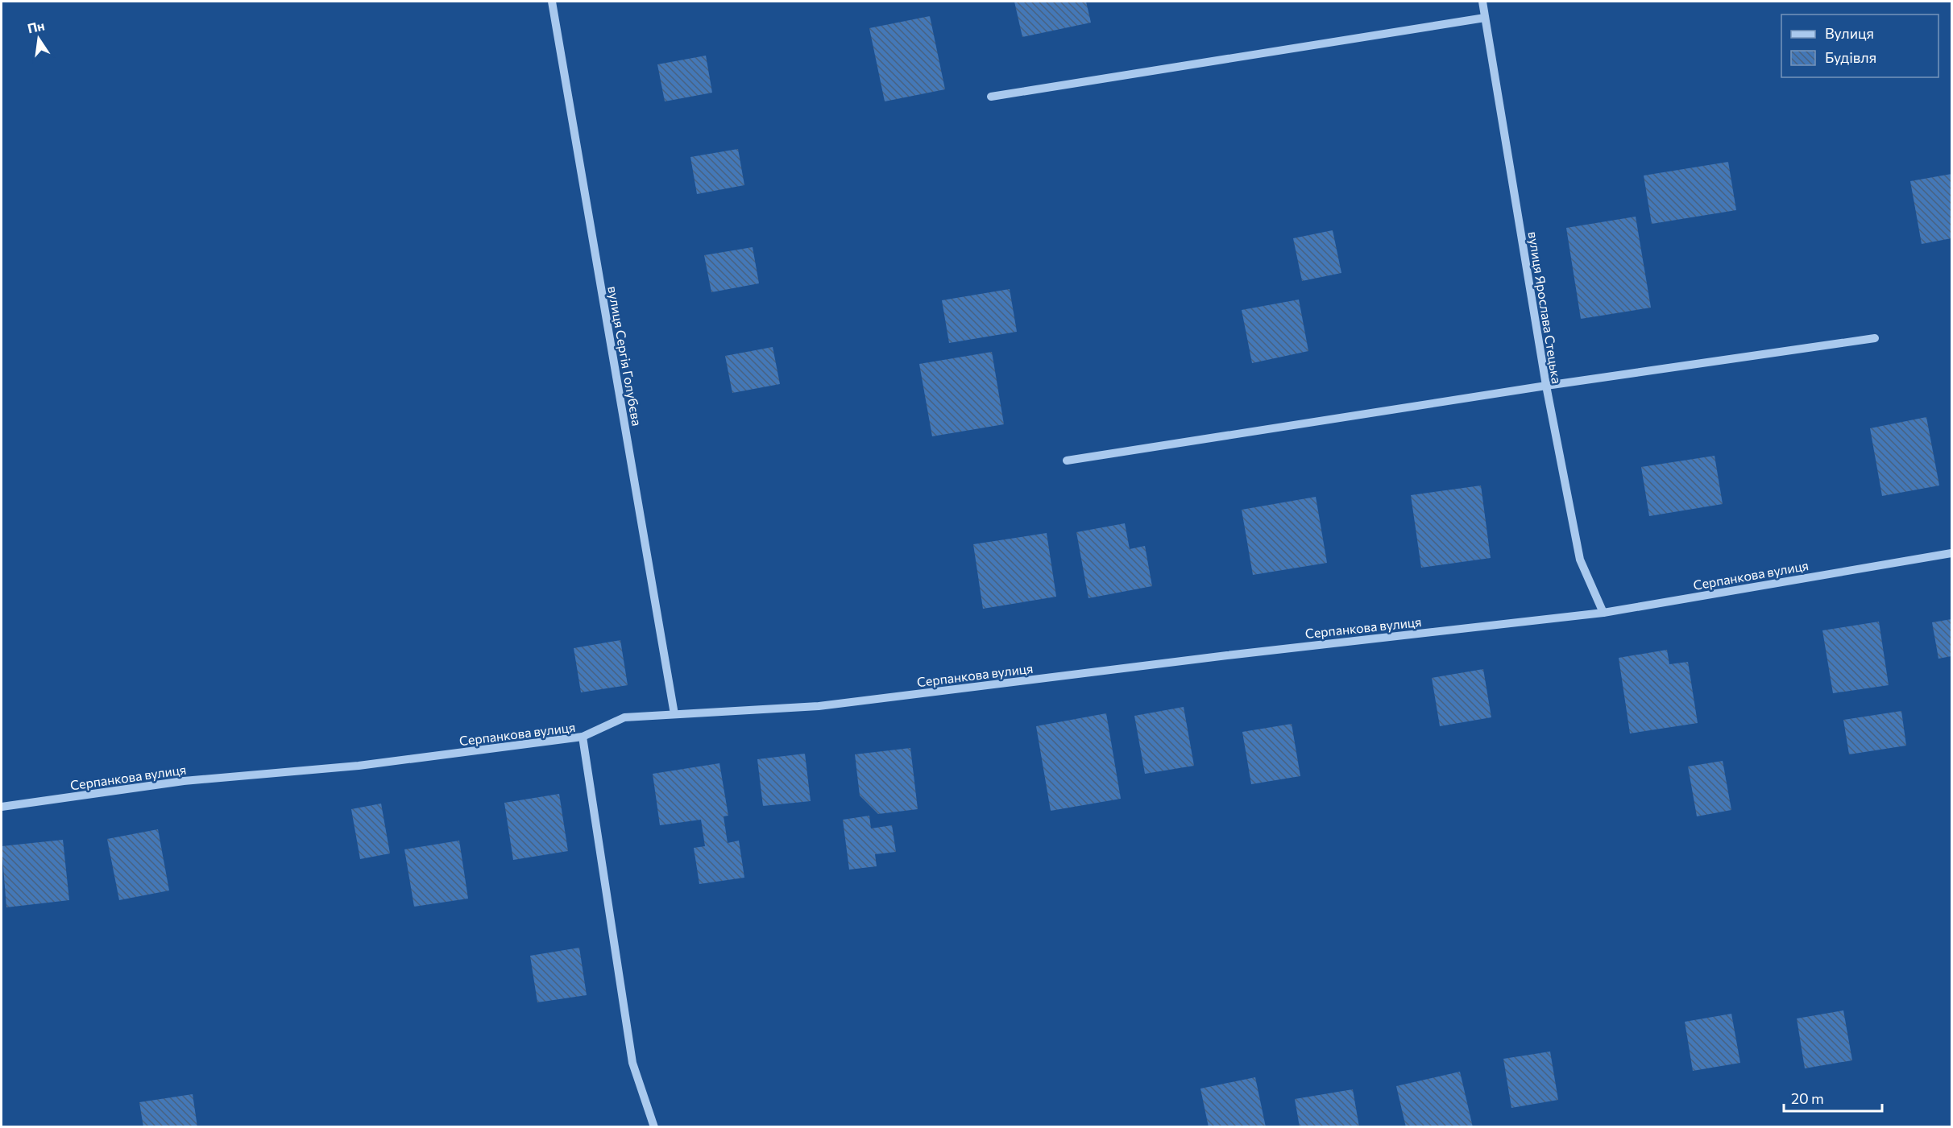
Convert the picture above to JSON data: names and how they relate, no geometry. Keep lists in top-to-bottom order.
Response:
{
  "streets": {
    "street": ["вулиця Ярослава Стецька", "вулиця Сергія Голубєва", "Серпанкова вулиця"]
  },
  "crossings": [
    ["вулиця Ярослава Стецька", "Серпанкова вулиця"],
    ["вулиця Сергія Голубєва", "Серпанкова вулиця"]
  ],
  "legend": ["Вулиця", "Будівля"],
  "scale_bar": "20 m",
  "north": "top"
}
